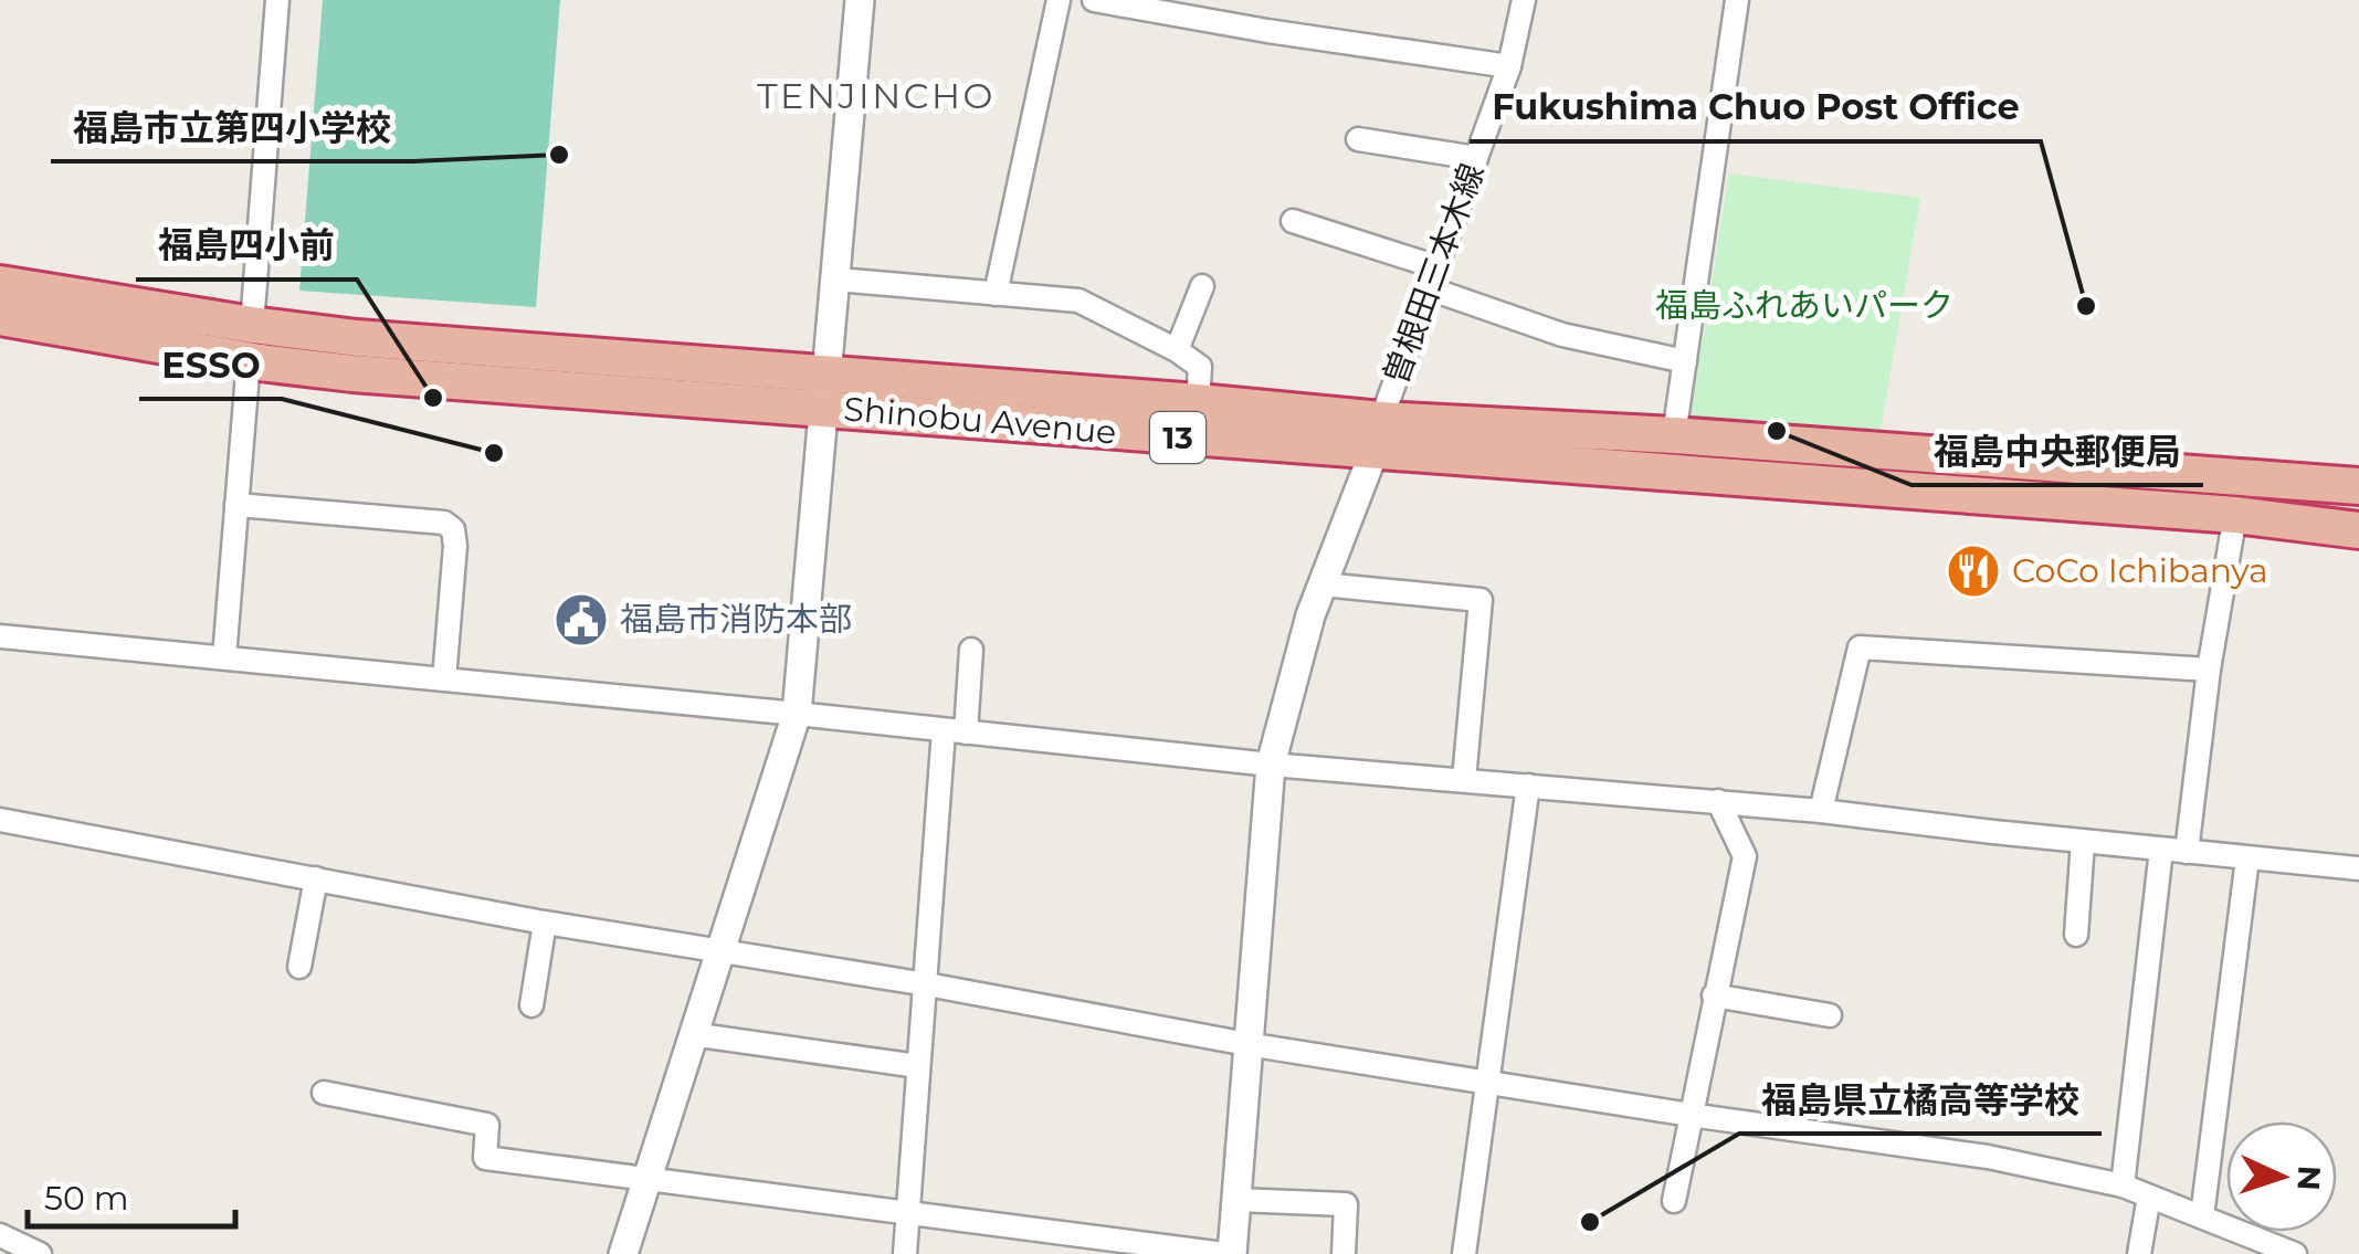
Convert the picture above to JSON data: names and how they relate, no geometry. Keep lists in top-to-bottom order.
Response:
{
  "streets": {
    "highway": ["Shinobu Avenue", "13"],
    "street": ["曽根田三本木線"]
  },
  "crossings": [
    ["曽根田三本木線", "Shinobu Avenue"]
  ],
  "districts": ["TENJINCHO"],
  "parks": ["福島ふれあいパーク"],
  "places": {
    "other": [
      "福島市立第四小学校",
      "Fukushima Chuo Post Office",
      "福島四小前",
      "福島中央郵便局",
      "ESSO",
      "福島県立橘高等学校"
    ],
    "restaurant": ["CoCo Ichibanya"],
    "public building": ["福島市消防本部"]
  },
  "scale_bar": "50 m",
  "north": "right"
}
